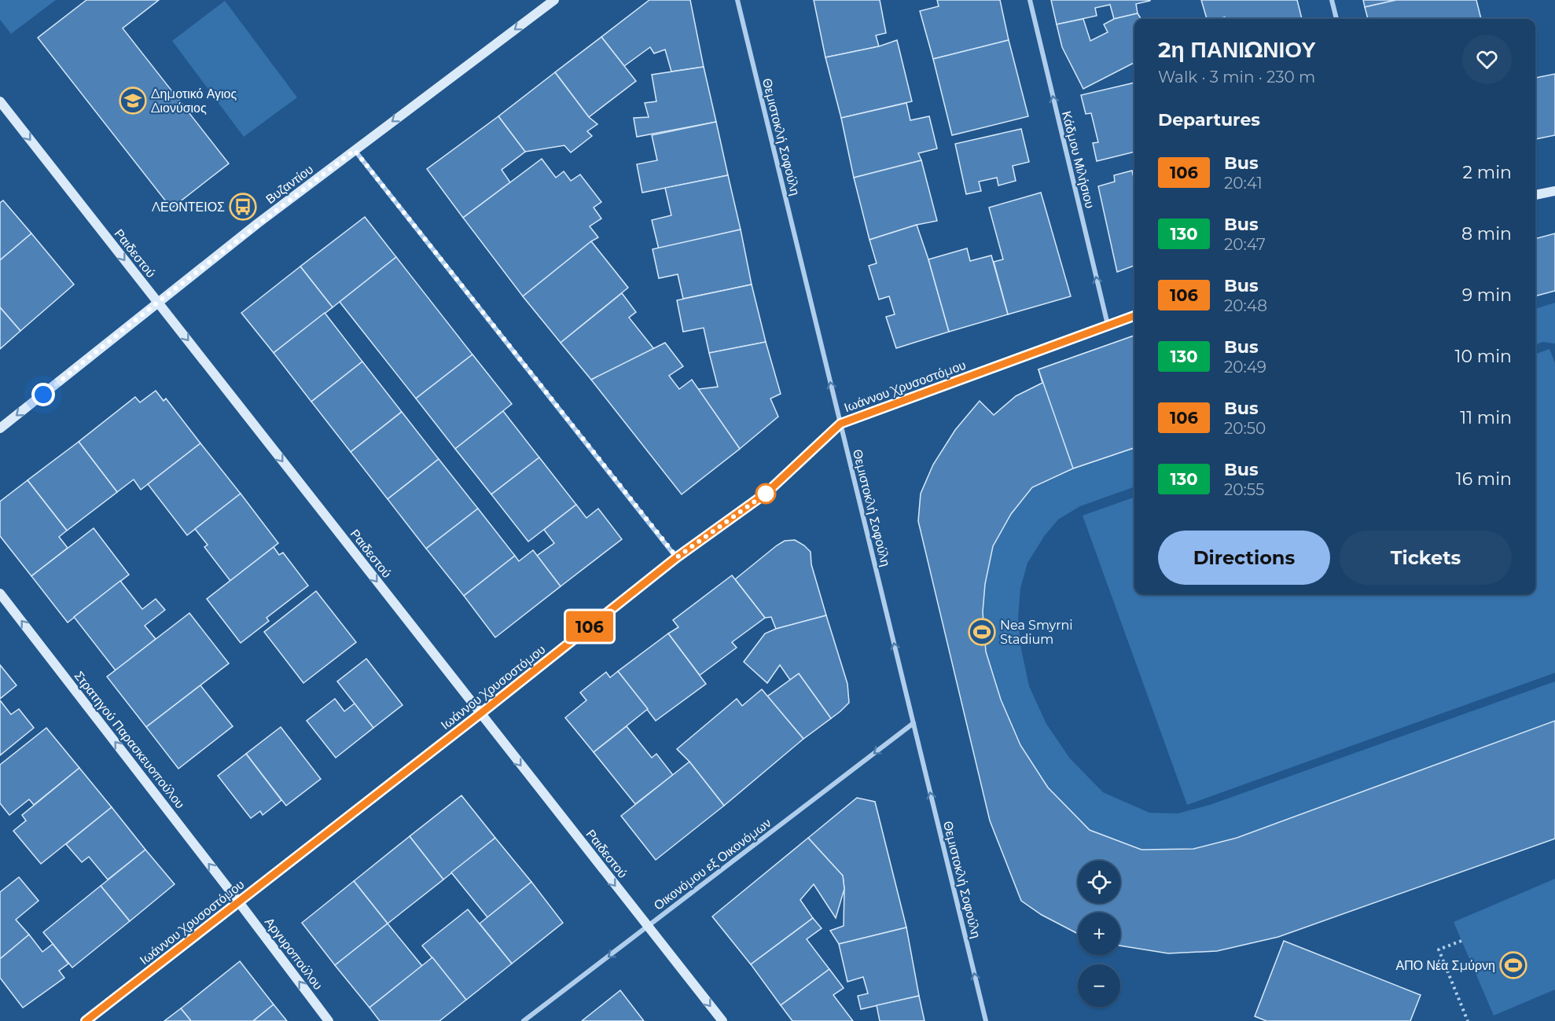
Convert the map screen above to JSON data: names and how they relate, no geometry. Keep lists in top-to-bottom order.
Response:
{
  "streets": {
    "street": [
      "Θεμιστοκλή Σοφούλη",
      "Κάδμου Μιλήσιου",
      "Βυζαντίου",
      "Ραιδεστού",
      "Ιωάννου Χρυσοστόμου",
      "Στρατηγού Παρασκευοπούλου",
      "Οικονόμου εξ Οικονόμων",
      "Αργυροπούλου"
    ]
  },
  "crossings": [
    ["Θεμιστοκλή Σοφούλη", "Ιωάννου Χρυσοστόμου"],
    ["Θεμιστοκλή Σοφούλη", "Οικονόμου εξ Οικονόμων"],
    ["Κάδμου Μιλήσιου", "Ιωάννου Χρυσοστόμου"],
    ["Βυζαντίου", "Ραιδεστού"],
    ["Ραιδεστού", "Ιωάννου Χρυσοστόμου"],
    ["Ραιδεστού", "Οικονόμου εξ Οικονόμων"],
    ["Ιωάννου Χρυσοστόμου", "Στρατηγού Παρασκευοπούλου"],
    ["Ιωάννου Χρυσοστόμου", "Αργυροπούλου"],
    ["Στρατηγού Παρασκευοπούλου", "Αργυροπούλου"]
  ],
  "one_way": [
    "Θεμιστοκλή Σοφούλη",
    "Κάδμου Μιλήσιου",
    "Βυζαντίου",
    "Ραιδεστού",
    "Στρατηγού Παρασκευοπούλου",
    "Οικονόμου εξ Οικονόμων",
    "Αργυροπούλου"
  ],
  "places": {
    "school or university": ["Δημοτικό Αγιος Διονύσιος"],
    "bus stop": ["ΛΕΟΝΤΕΙΟΣ"],
    "sports": ["Nea Smyrni Stadium", "ΑΠΟ Νέα Σμύρνη"]
  },
  "lines": ["bus line 106"],
  "page": {
    "on_map": "106",
    "heading": [
      ["2η ΠΑΝΙΩΝΙΟΥ", "Walk · 3 min · 230 m"],
      "Departures"
    ],
    "list": [
      {
        "mark": "106",
        "name": "Bus",
        "note": "20:41",
        "value": "2 min"
      },
      {
        "mark": "130",
        "name": "Bus",
        "note": "20:47",
        "value": "8 min"
      },
      {
        "mark": "106",
        "name": "Bus",
        "note": "20:48",
        "value": "9 min"
      },
      {
        "mark": "130",
        "name": "Bus",
        "note": "20:49",
        "value": "10 min"
      },
      {
        "mark": "106",
        "name": "Bus",
        "note": "20:50",
        "value": "11 min"
      },
      {
        "mark": "130",
        "name": "Bus",
        "note": "20:55",
        "value": "16 min"
      }
    ],
    "buttons": ["Directions", "Tickets"],
    "map_buttons": ["+", "−"]
  }
}
